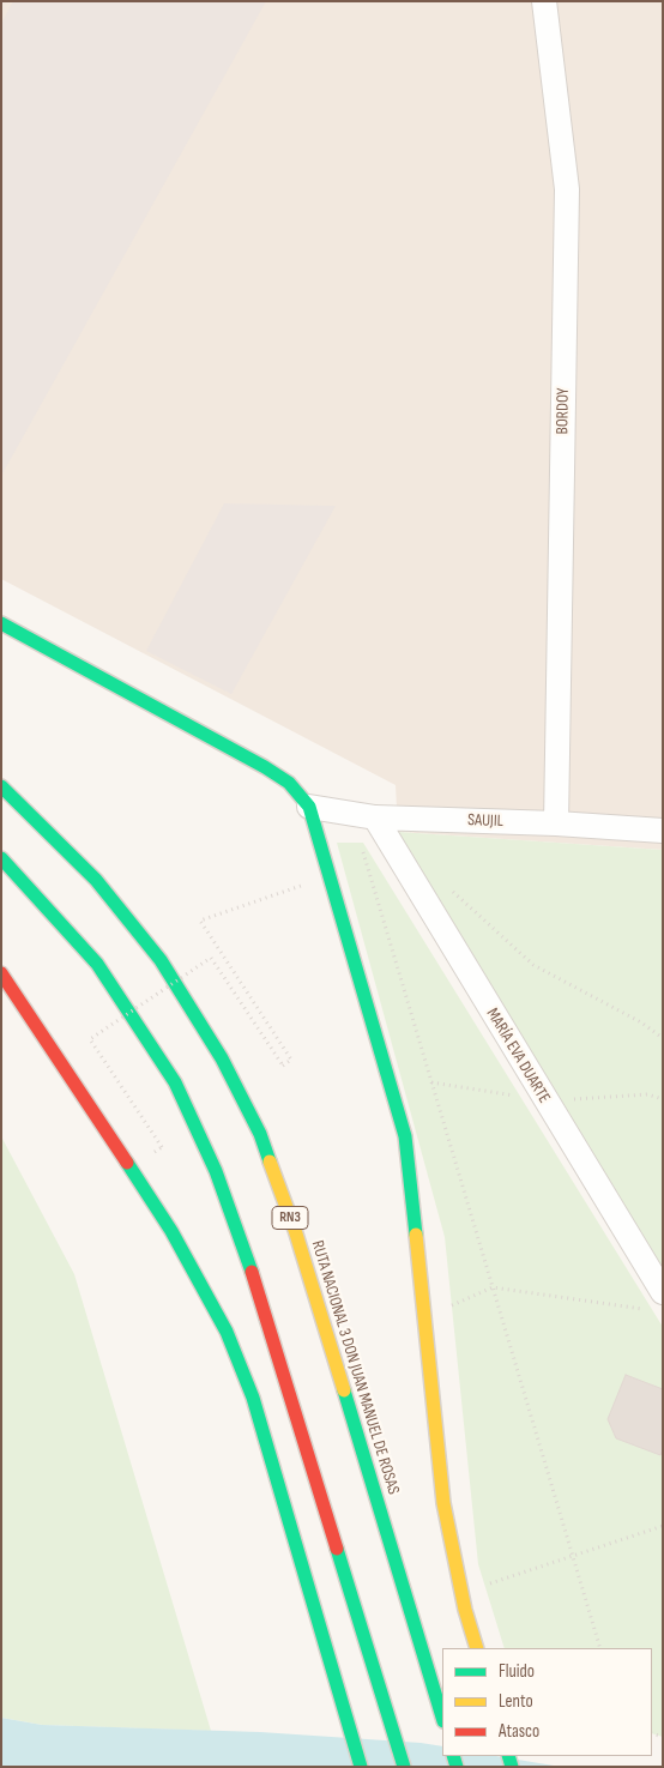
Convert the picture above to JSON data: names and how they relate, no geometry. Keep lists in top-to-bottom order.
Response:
{
  "streets": {
    "main road": ["RN3", "RUTA NACIONAL 3 DON JUAN MANUEL DE ROSAS"],
    "street": ["BORDOY", "SAUJIL", "MARÍA EVA DUARTE"]
  },
  "crossings": [
    ["BORDOY", "SAUJIL"],
    ["SAUJIL", "MARÍA EVA DUARTE"]
  ],
  "legend": ["Fluido", "Lento", "Atasco"]
}
